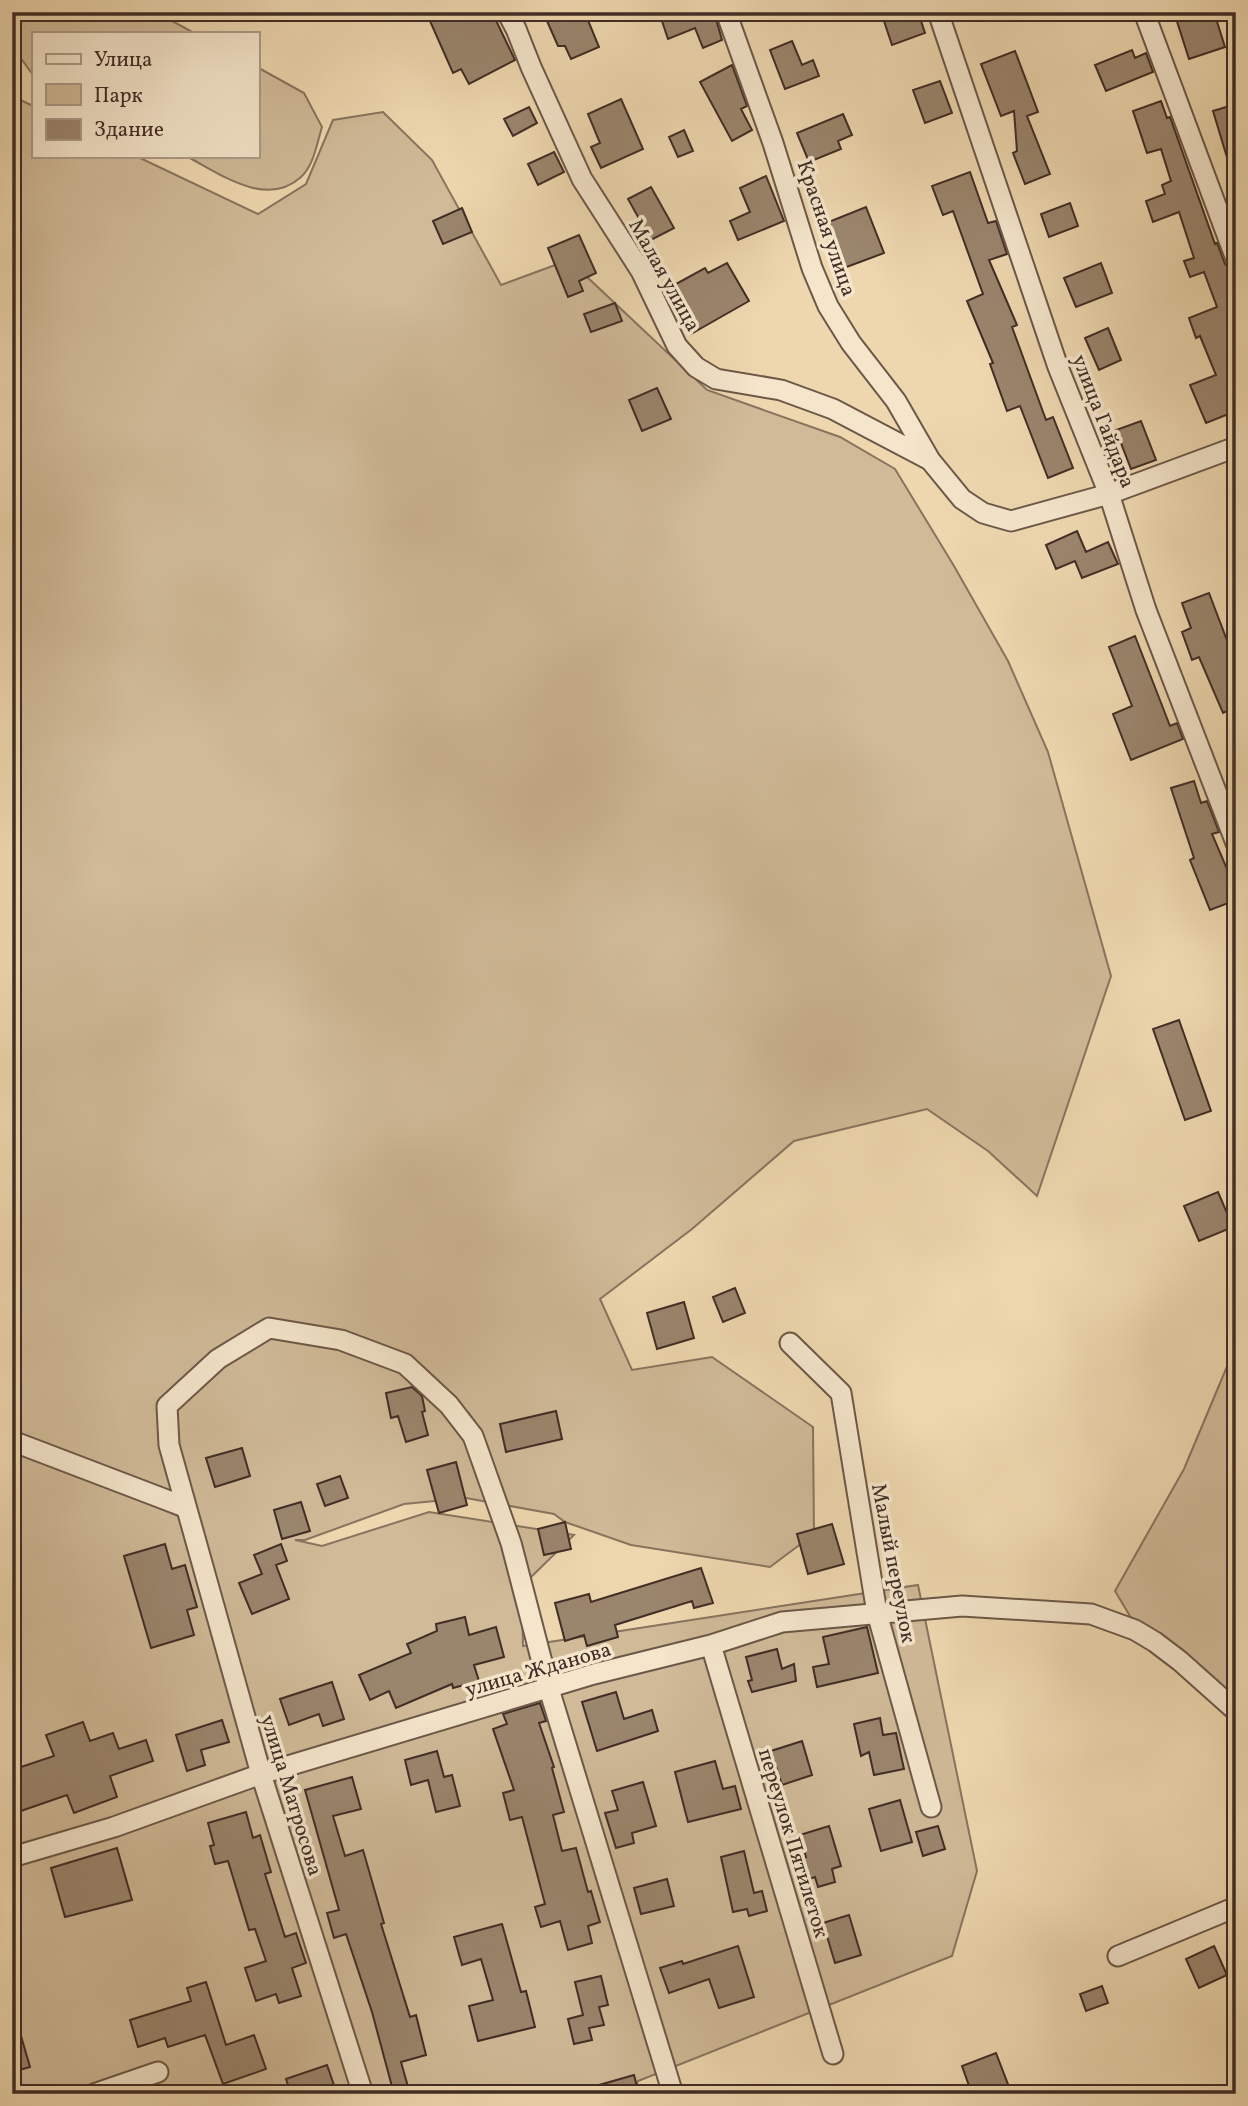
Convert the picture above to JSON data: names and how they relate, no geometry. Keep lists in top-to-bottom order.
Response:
{
  "streets": {
    "street": [
      "Красная улица",
      "Малая улица",
      "улица Гайдара",
      "Малый переулок",
      "улица Жданова",
      "улица Матросова",
      "переулок Пятилеток"
    ]
  },
  "crossings": [
    ["Красная улица", "Малая улица"],
    ["Красная улица", "улица Гайдара"],
    ["Малый переулок", "улица Жданова"],
    ["улица Жданова", "улица Матросова"],
    ["улица Жданова", "переулок Пятилеток"]
  ],
  "legend": ["Улица", "Парк", "Здание"]
}
